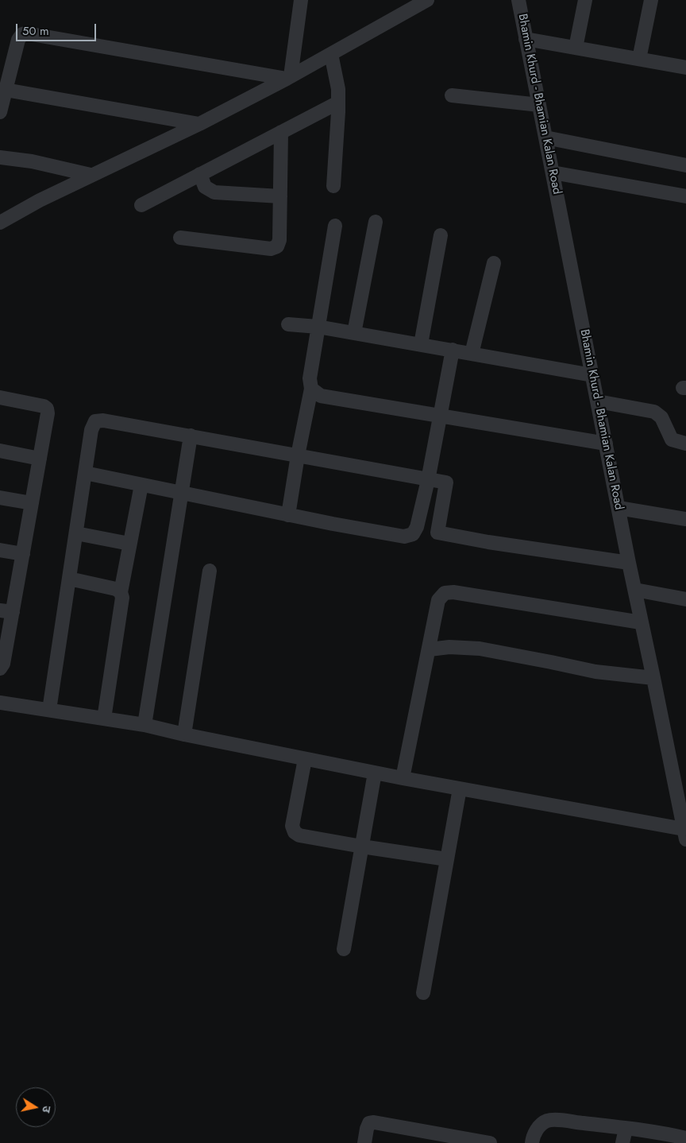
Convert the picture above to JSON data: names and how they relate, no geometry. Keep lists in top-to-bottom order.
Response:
{
  "streets": {
    "street": ["Bhamin Khurd - Bhamian Kalan Road"]
  },
  "scale_bar": "50 m",
  "north": "right"
}
